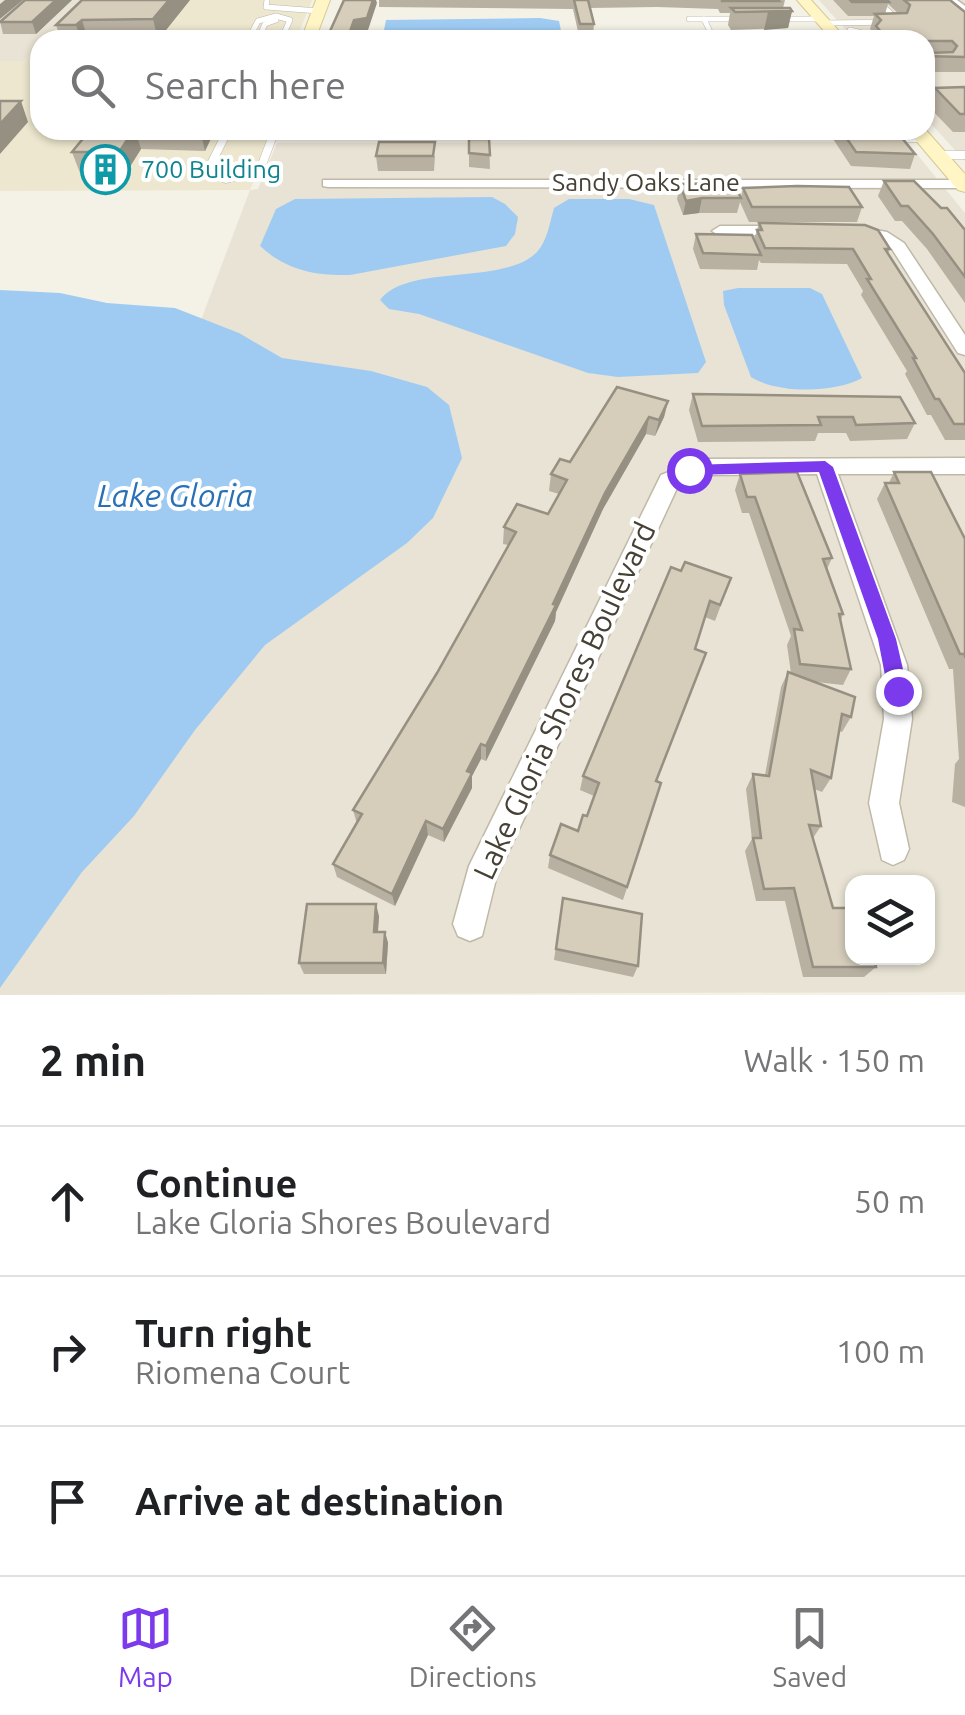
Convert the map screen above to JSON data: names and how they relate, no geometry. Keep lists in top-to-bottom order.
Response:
{
  "streets": {
    "street": ["Sandy Oaks Lane", "Lake Gloria Shores Boulevard"]
  },
  "water": ["Lake Gloria"],
  "places": {
    "building": ["700 Building"]
  },
  "page": {
    "search": "Search here",
    "heading": ["2 min", "Walk · 150 m"],
    "list": [
      ["Continue", "Lake Gloria Shores Boulevard", "50 m"],
      ["Turn right", "Riomena Court", "100 m"],
      "Arrive at destination"
    ],
    "nav": ["Map", "Directions", "Saved"]
  }
}
